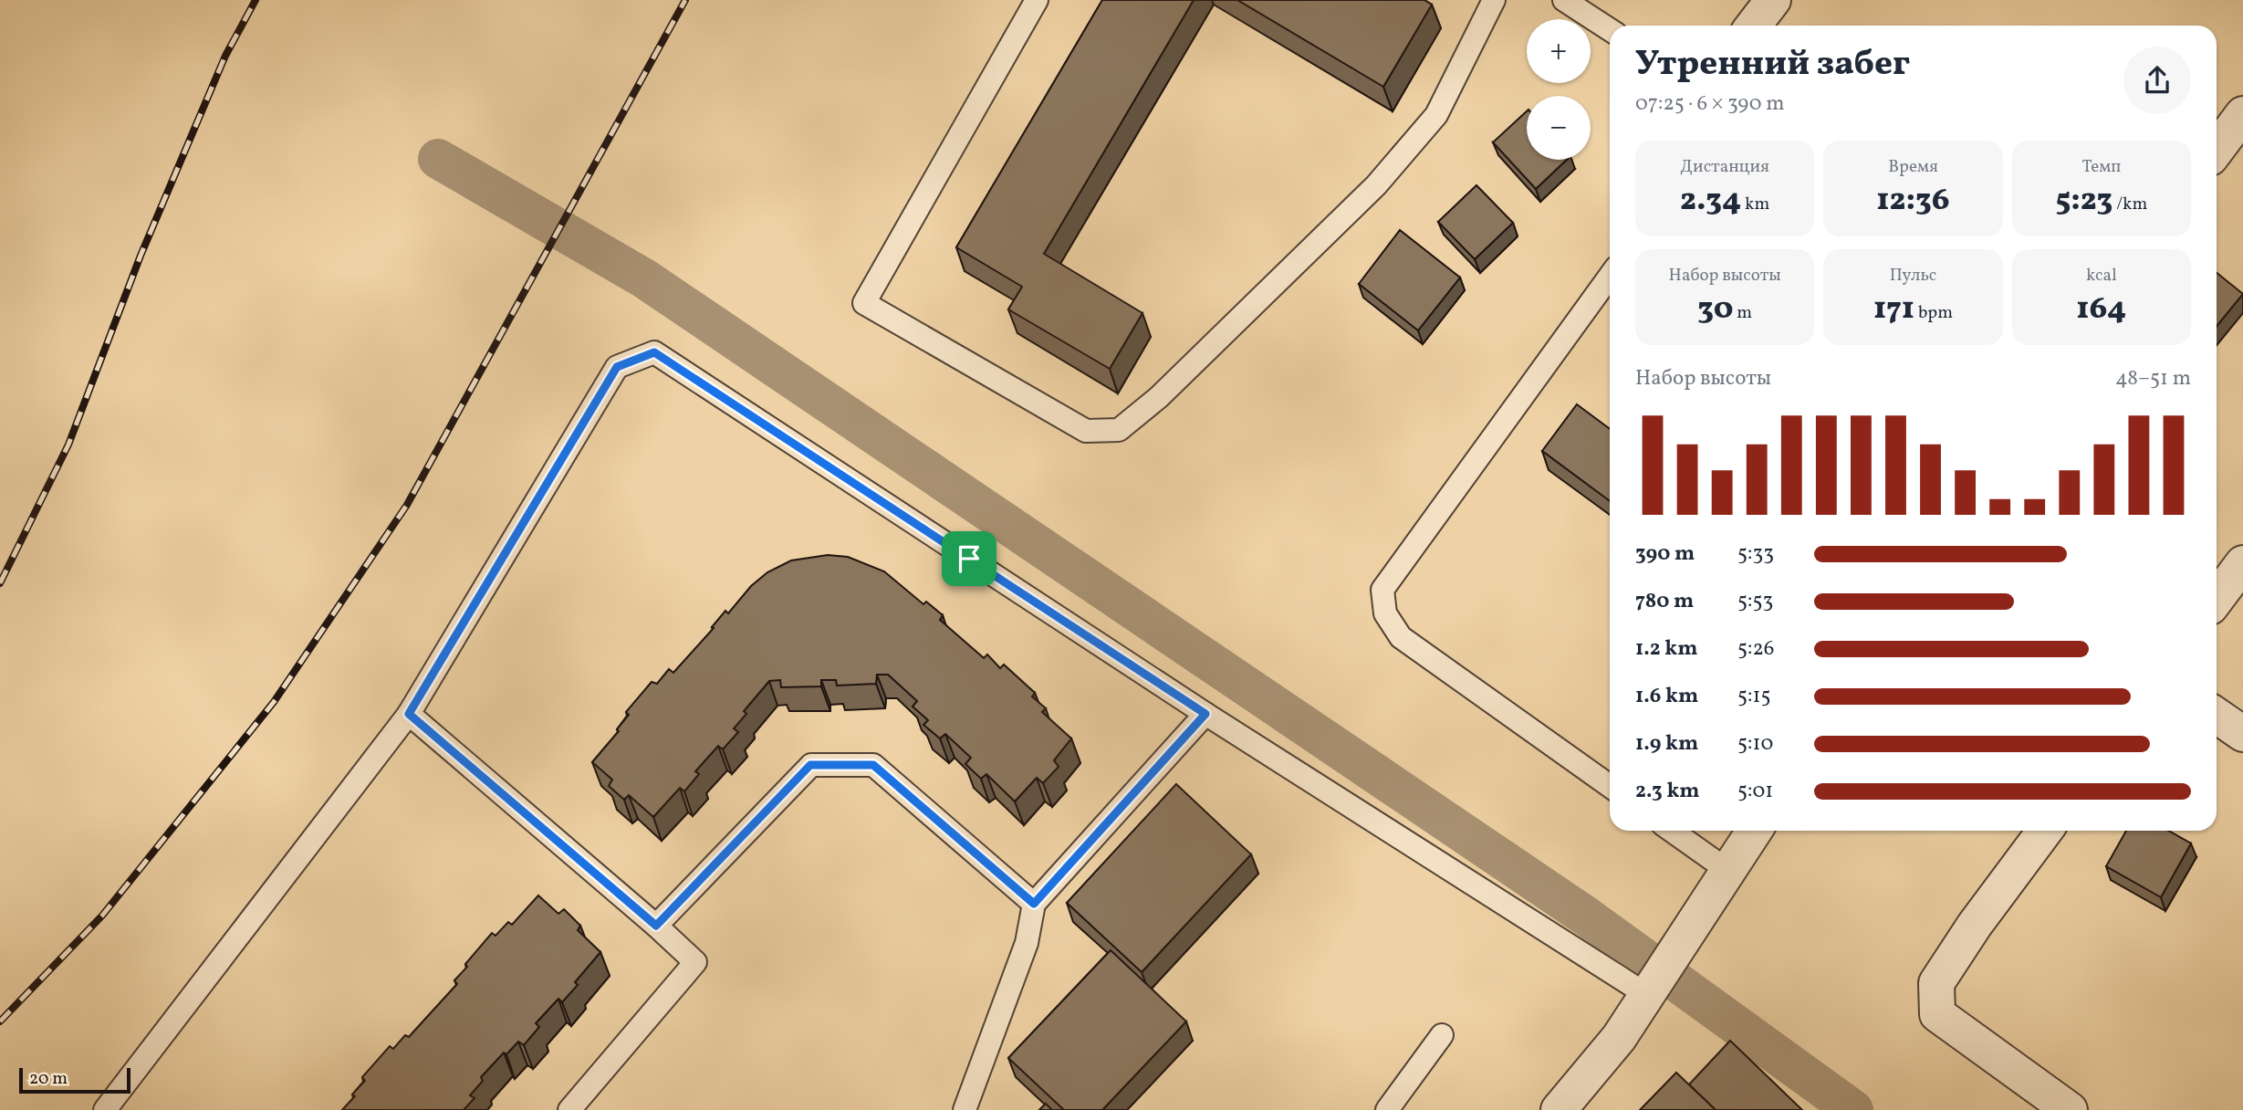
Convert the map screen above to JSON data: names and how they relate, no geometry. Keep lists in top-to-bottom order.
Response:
{
  "scale_bar": "20 m",
  "page": {
    "map_buttons": ["+", "−"],
    "heading": ["Утренний забег", "07:25 · 6 × 390 m"],
    "stats": [
      ["Дистанция", "2.34 km"],
      ["Время", "12:36"],
      ["Темп", "5:23 /km"],
      ["Набор высоты", "30 m"],
      ["Пульс", "171 bpm"],
      ["kcal", "164"]
    ],
    "chart": ["Набор высоты", "48–51 m"],
    "list": [
      {
        "name": "390 m",
        "note": "5:33"
      },
      {
        "name": "780 m",
        "note": "5:53"
      },
      {
        "name": "1.2 km",
        "note": "5:26"
      },
      {
        "name": "1.6 km",
        "note": "5:15"
      },
      {
        "name": "1.9 km",
        "note": "5:10"
      },
      {
        "name": "2.3 km",
        "note": "5:01"
      }
    ],
    "scale": "20 m"
  }
}
